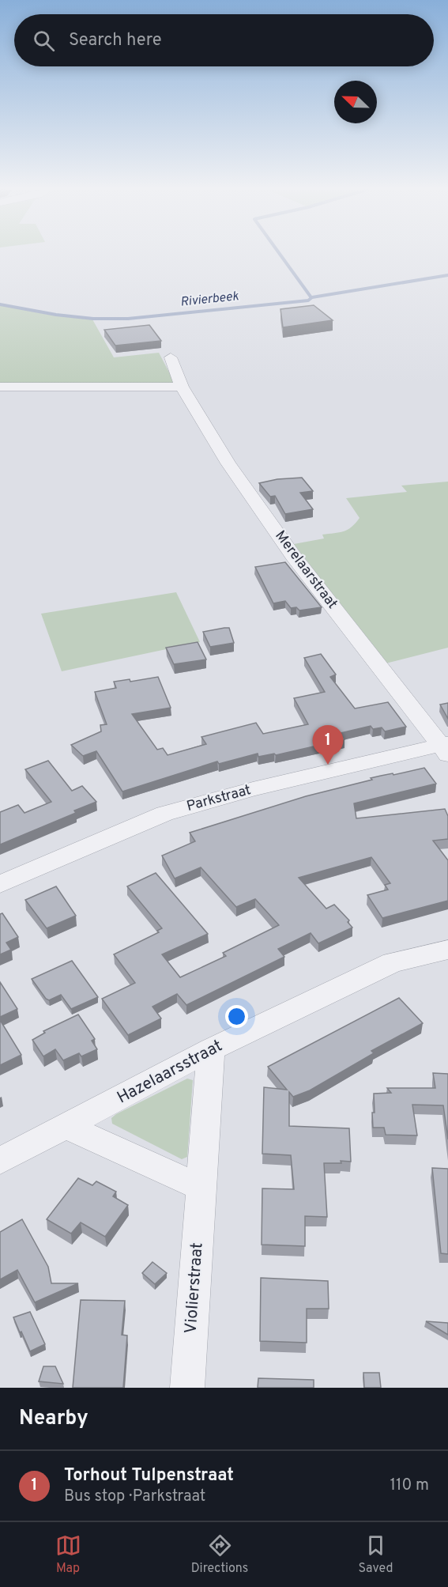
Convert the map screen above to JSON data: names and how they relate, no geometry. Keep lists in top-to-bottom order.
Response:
{
  "streets": {
    "street": [
      "Merelaarstraat",
      "Parkstraat",
      "Hazelaarsstraat",
      "Violierstraat"
    ]
  },
  "crossings": [
    ["Merelaarstraat", "Parkstraat"],
    ["Hazelaarsstraat", "Violierstraat"]
  ],
  "water": ["Rivierbeek"],
  "north": "top left",
  "page": {
    "search": "Search here",
    "pins": "1",
    "heading": "Nearby",
    "list": [
      {
        "mark": "1",
        "name": "Torhout Tulpenstraat",
        "note": "Bus stop · Parkstraat",
        "value": "110 m"
      }
    ],
    "nav": ["Map", "Directions", "Saved"]
  }
}
